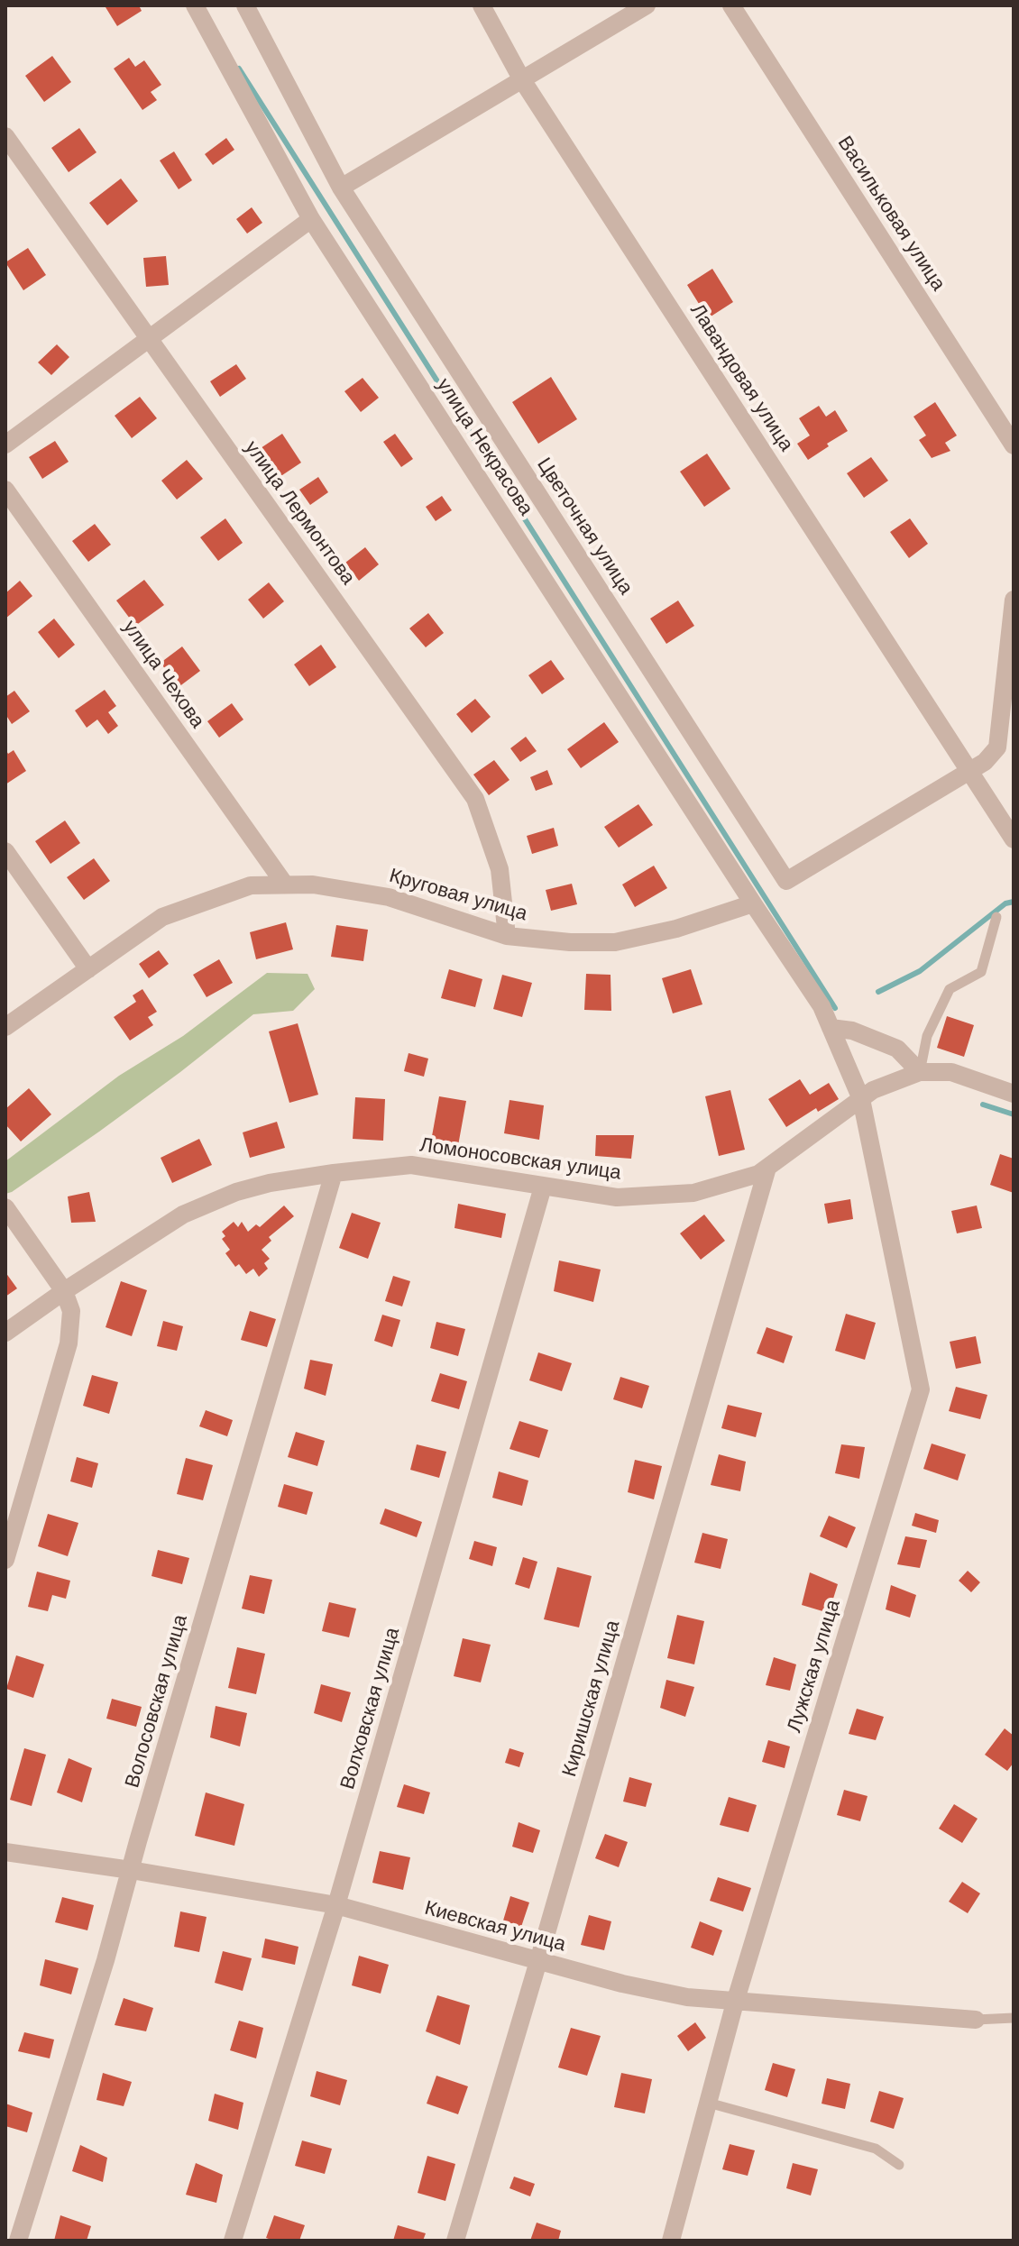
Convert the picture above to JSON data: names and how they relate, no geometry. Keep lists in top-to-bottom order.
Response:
{
  "streets": {
    "street": [
      "Васильковая улица",
      "Лавандовая улица",
      "улица Некрасова",
      "улица Лермонтова",
      "Цветочная улица",
      "улица Чехова",
      "Круговая улица",
      "Ломоносовская улица",
      "Лужская улица",
      "Киришская улица",
      "Волосовская улица",
      "Волховская улица",
      "Киевская улица"
    ]
  },
  "crossings": [
    ["Лавандовая улица", "Цветочная улица"],
    ["улица Некрасова", "Круговая улица"],
    ["улица Лермонтова", "Круговая улица"],
    ["улица Чехова", "Круговая улица"],
    ["Ломоносовская улица", "Лужская улица"],
    ["Ломоносовская улица", "Киришская улица"],
    ["Ломоносовская улица", "Волосовская улица"],
    ["Ломоносовская улица", "Волховская улица"],
    ["Лужская улица", "Киевская улица"],
    ["Киришская улица", "Киевская улица"],
    ["Волосовская улица", "Киевская улица"],
    ["Волховская улица", "Киевская улица"]
  ]
}
